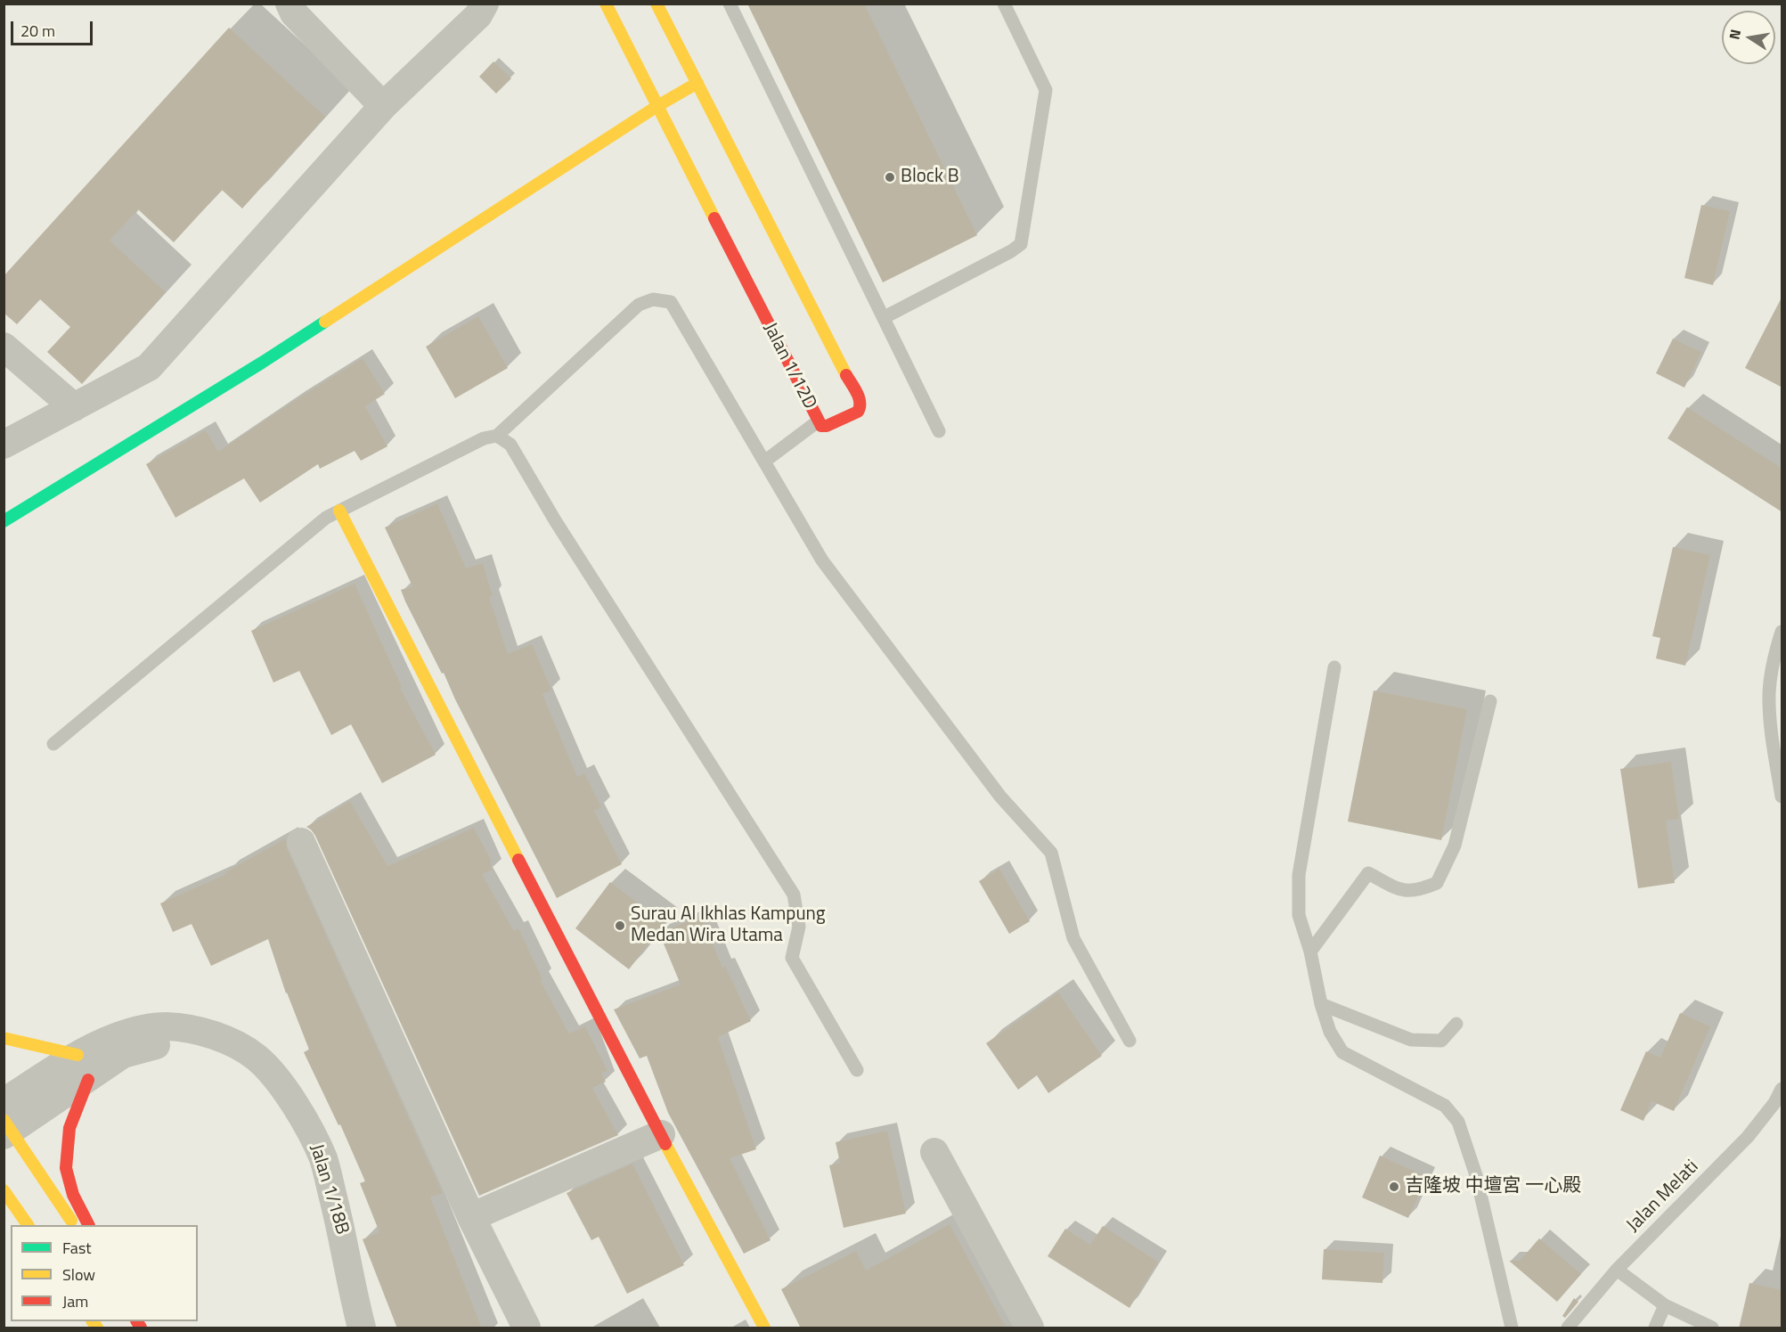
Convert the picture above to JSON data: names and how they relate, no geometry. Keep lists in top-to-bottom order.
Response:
{
  "streets": {
    "street": ["Jalan 1/12D", "Jalan 1/18B"],
    "lane": ["Jalan Melati"]
  },
  "places": ["Block B", "Surau Al Ikhlas Kampung Medan Wira Utama", "吉隆坡 中壇宮 一心殿"],
  "legend": ["Fast", "Slow", "Jam"],
  "scale_bar": "20 m",
  "north": "left"
}
